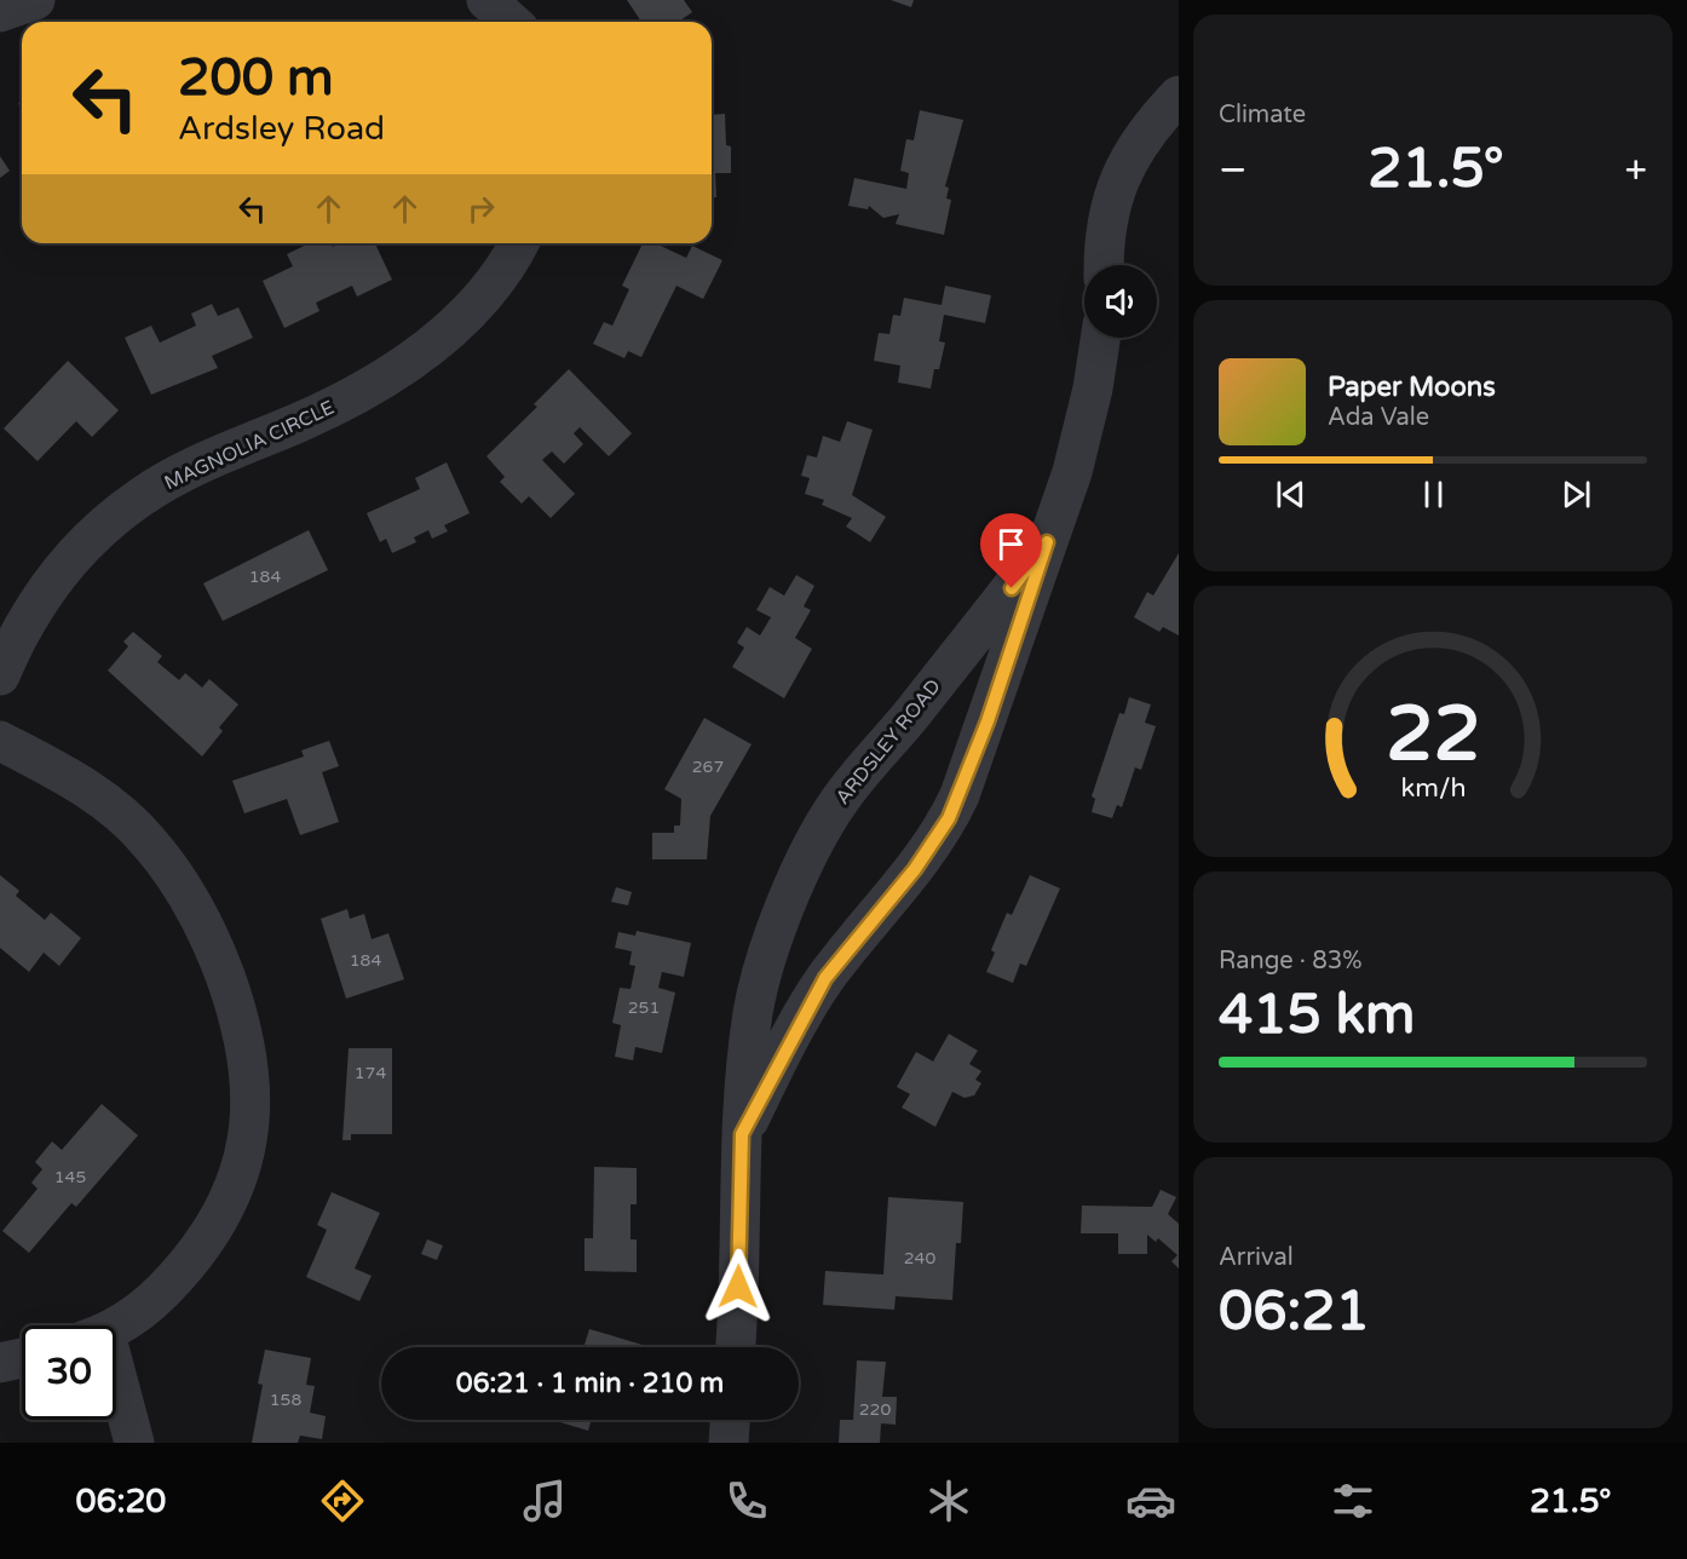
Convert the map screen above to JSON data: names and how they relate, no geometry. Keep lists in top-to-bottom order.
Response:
{
  "streets": {
    "street": ["MAGNOLIA CIRCLE", "ARDSLEY ROAD"]
  },
  "house_numbers": [
    "184",
    "267",
    "184",
    "251",
    "174",
    "145",
    "240",
    "158",
    "220"
  ],
  "page": {
    "tile": [
      "Climate",
      ["Range · 83%", "415 km"],
      ["Arrival", "06:21"]
    ],
    "turn": ["200 m", "Ardsley Road"],
    "heat": ["−", "21.5°", "+"],
    "song": ["Paper Moons", "Ada Vale"],
    "limit": "30",
    "trip": "06:21 · 1 min · 210 m",
    "tabs": ["06:20", "21.5°"],
    "gauge": ["22", "km/h"]
  }
}
